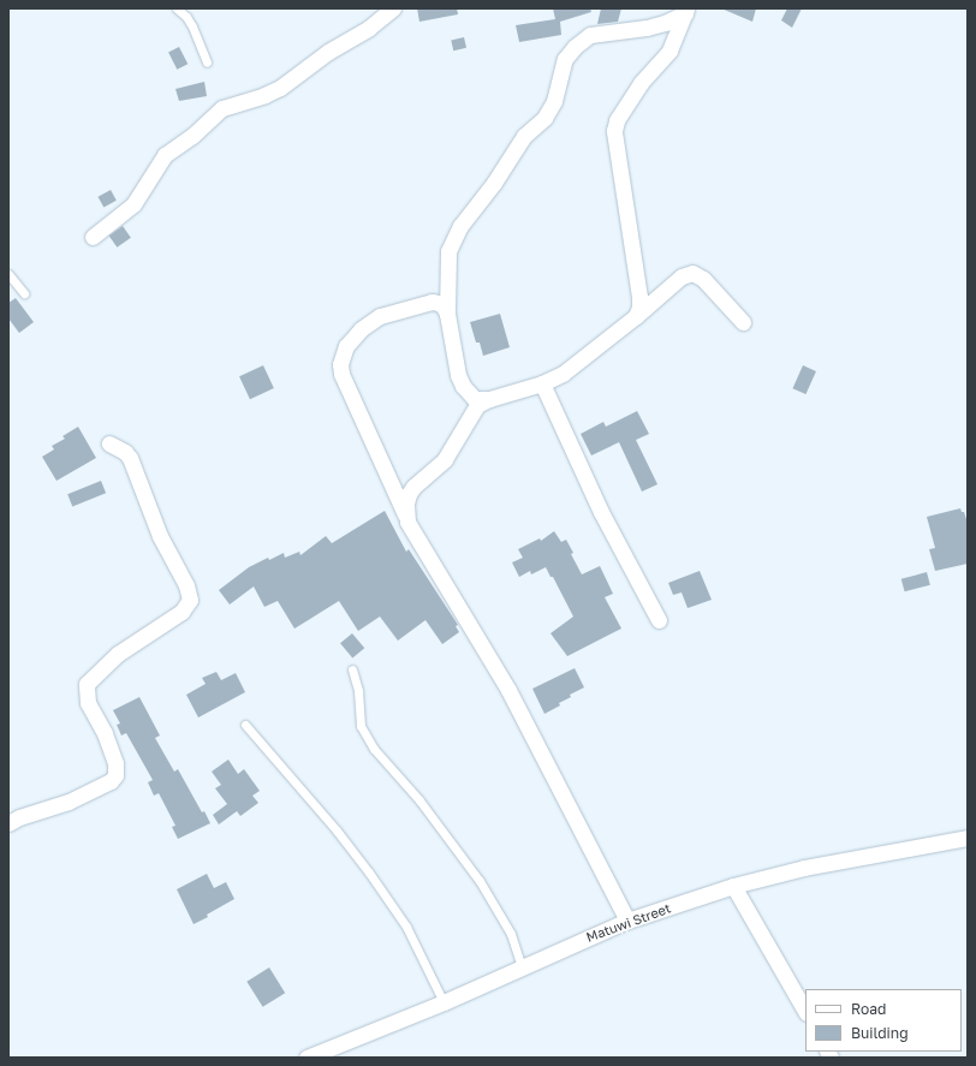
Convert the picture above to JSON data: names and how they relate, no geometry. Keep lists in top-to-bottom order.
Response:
{
  "streets": {
    "street": ["Matuwi Street"]
  },
  "legend": ["Road", "Building"]
}
